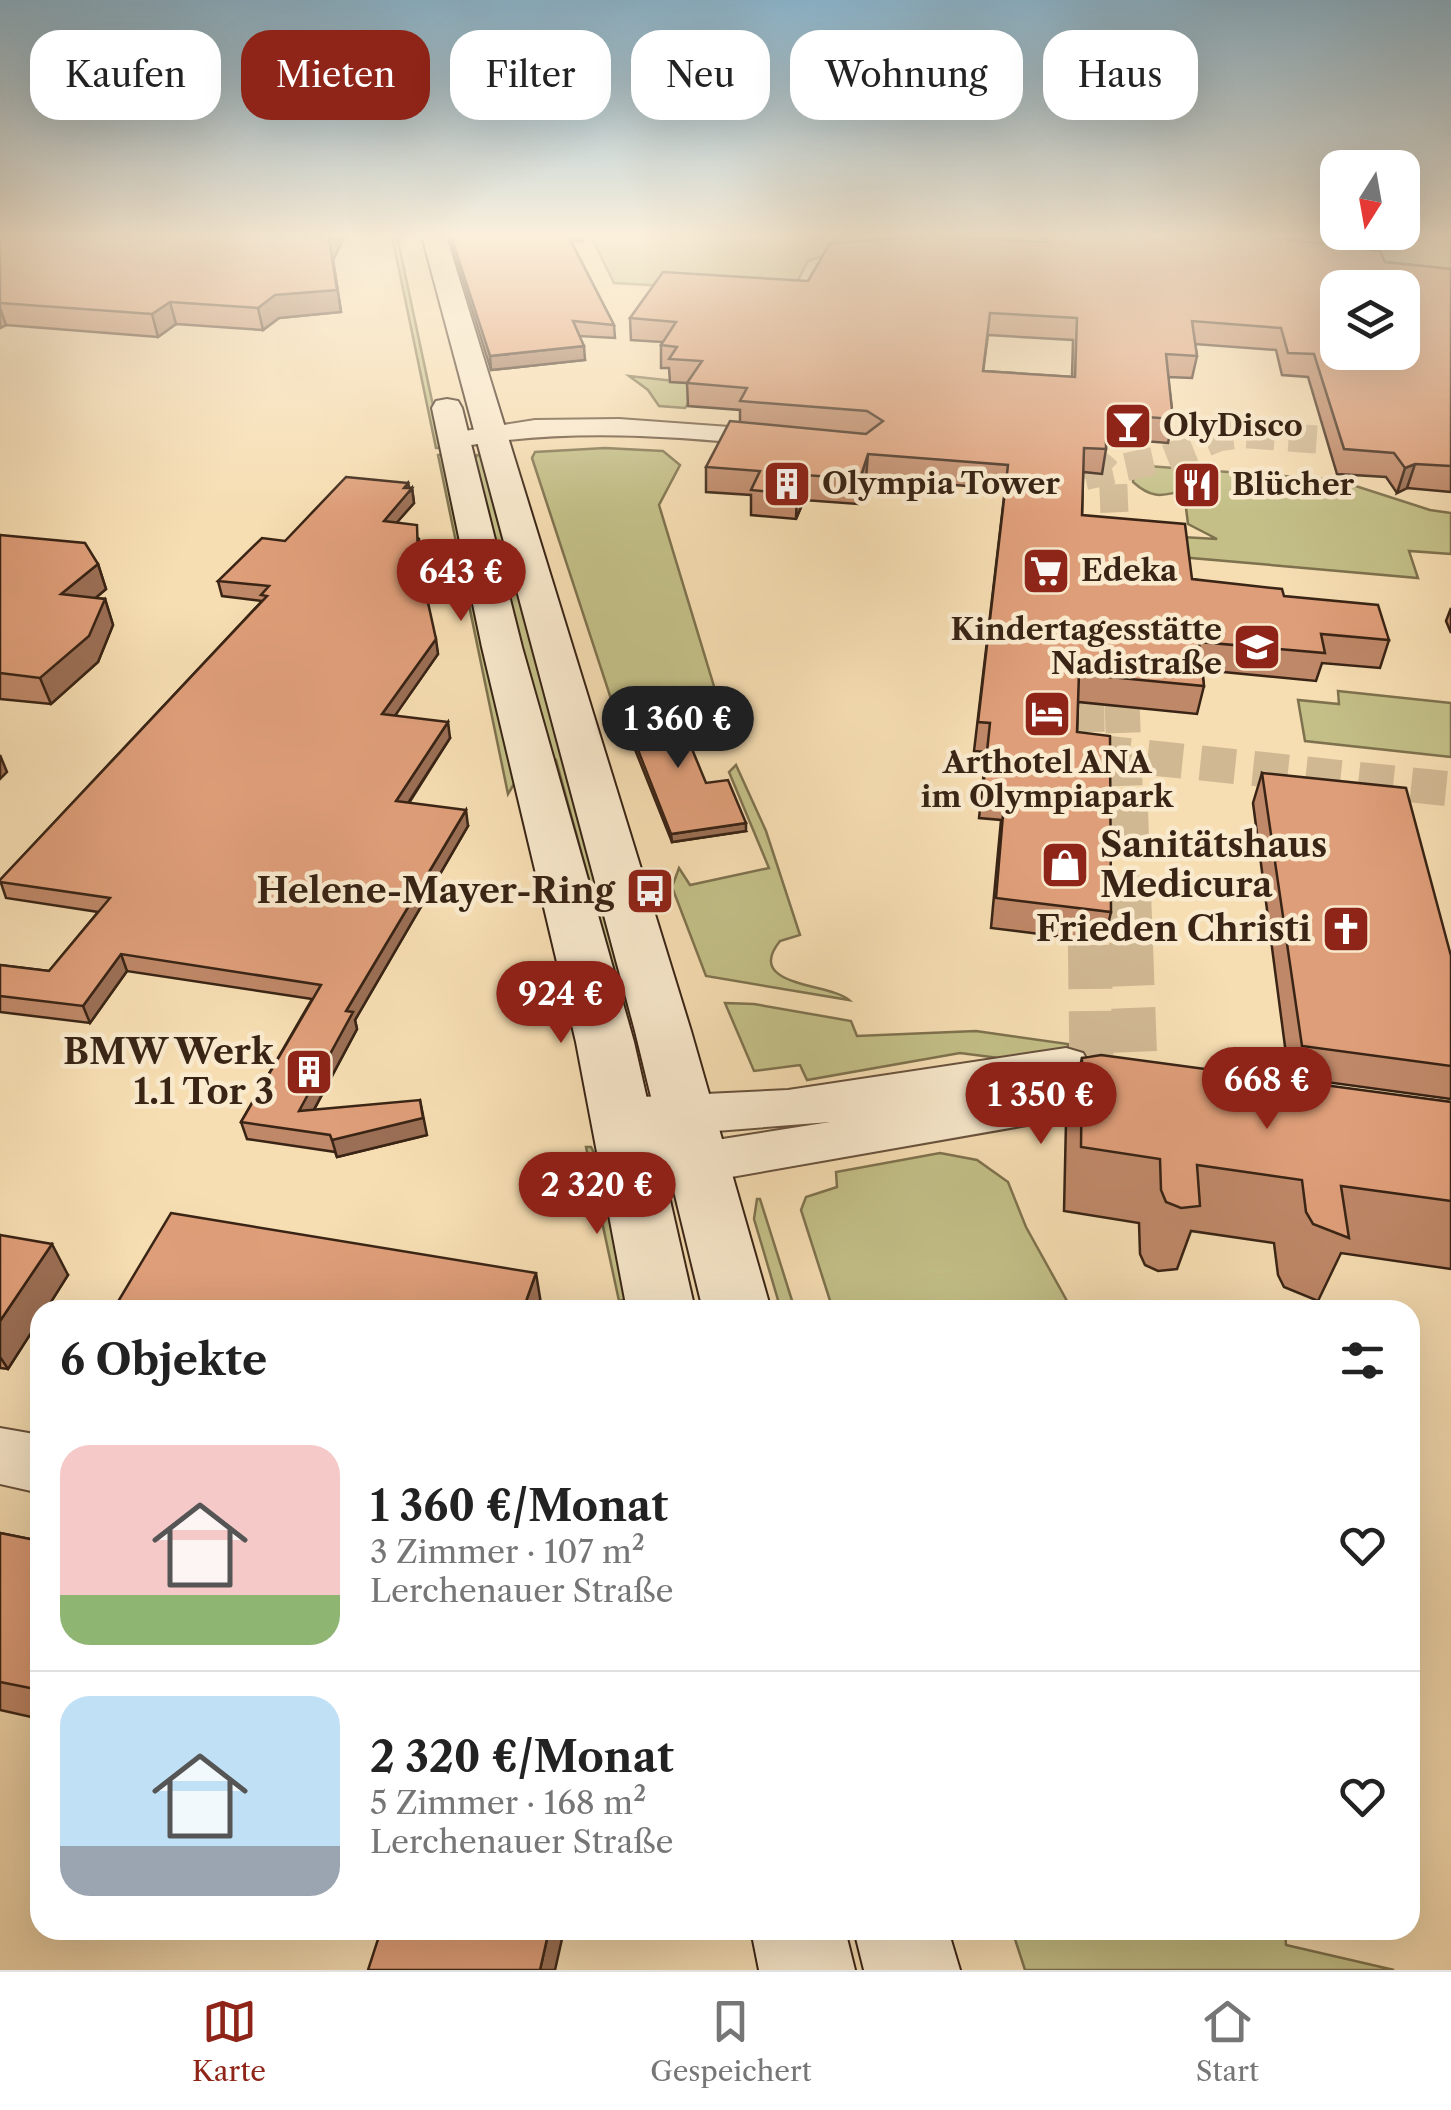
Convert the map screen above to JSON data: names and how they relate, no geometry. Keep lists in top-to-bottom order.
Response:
{
  "places": {
    "bar": ["OlyDisco"],
    "building": ["Olympia Tower", "BMW Werk 1.1 Tor 3"],
    "restaurant": ["Blücher"],
    "supermarket": ["Edeka"],
    "school or university": ["Kindertagesstätte Nadistraße"],
    "hotel": ["Arthotel ANA im Olympiapark"],
    "shop": ["Sanitätshaus Medicura"],
    "bus stop": ["Helene-Mayer-Ring"],
    "church": ["Frieden Christi"]
  },
  "north": "bottom",
  "page": {
    "chip": [
      "Kaufen",
      "Mieten",
      "Filter",
      "Neu",
      "Wohnung",
      "Haus"
    ],
    "price": [
      "643 €",
      "1 360 €",
      "924 €",
      "668 €",
      "1 350 €",
      "2 320 €"
    ],
    "heading": "6 Objekte",
    "list": [
      {
        "name": "1 360 €/Monat",
        "note": "3 Zimmer · 107 m² · Lerchenauer Straße"
      },
      {
        "name": "2 320 €/Monat",
        "note": "5 Zimmer · 168 m² · Lerchenauer Straße"
      }
    ],
    "tabs": ["Karte", "Gespeichert", "Start"]
  }
}
